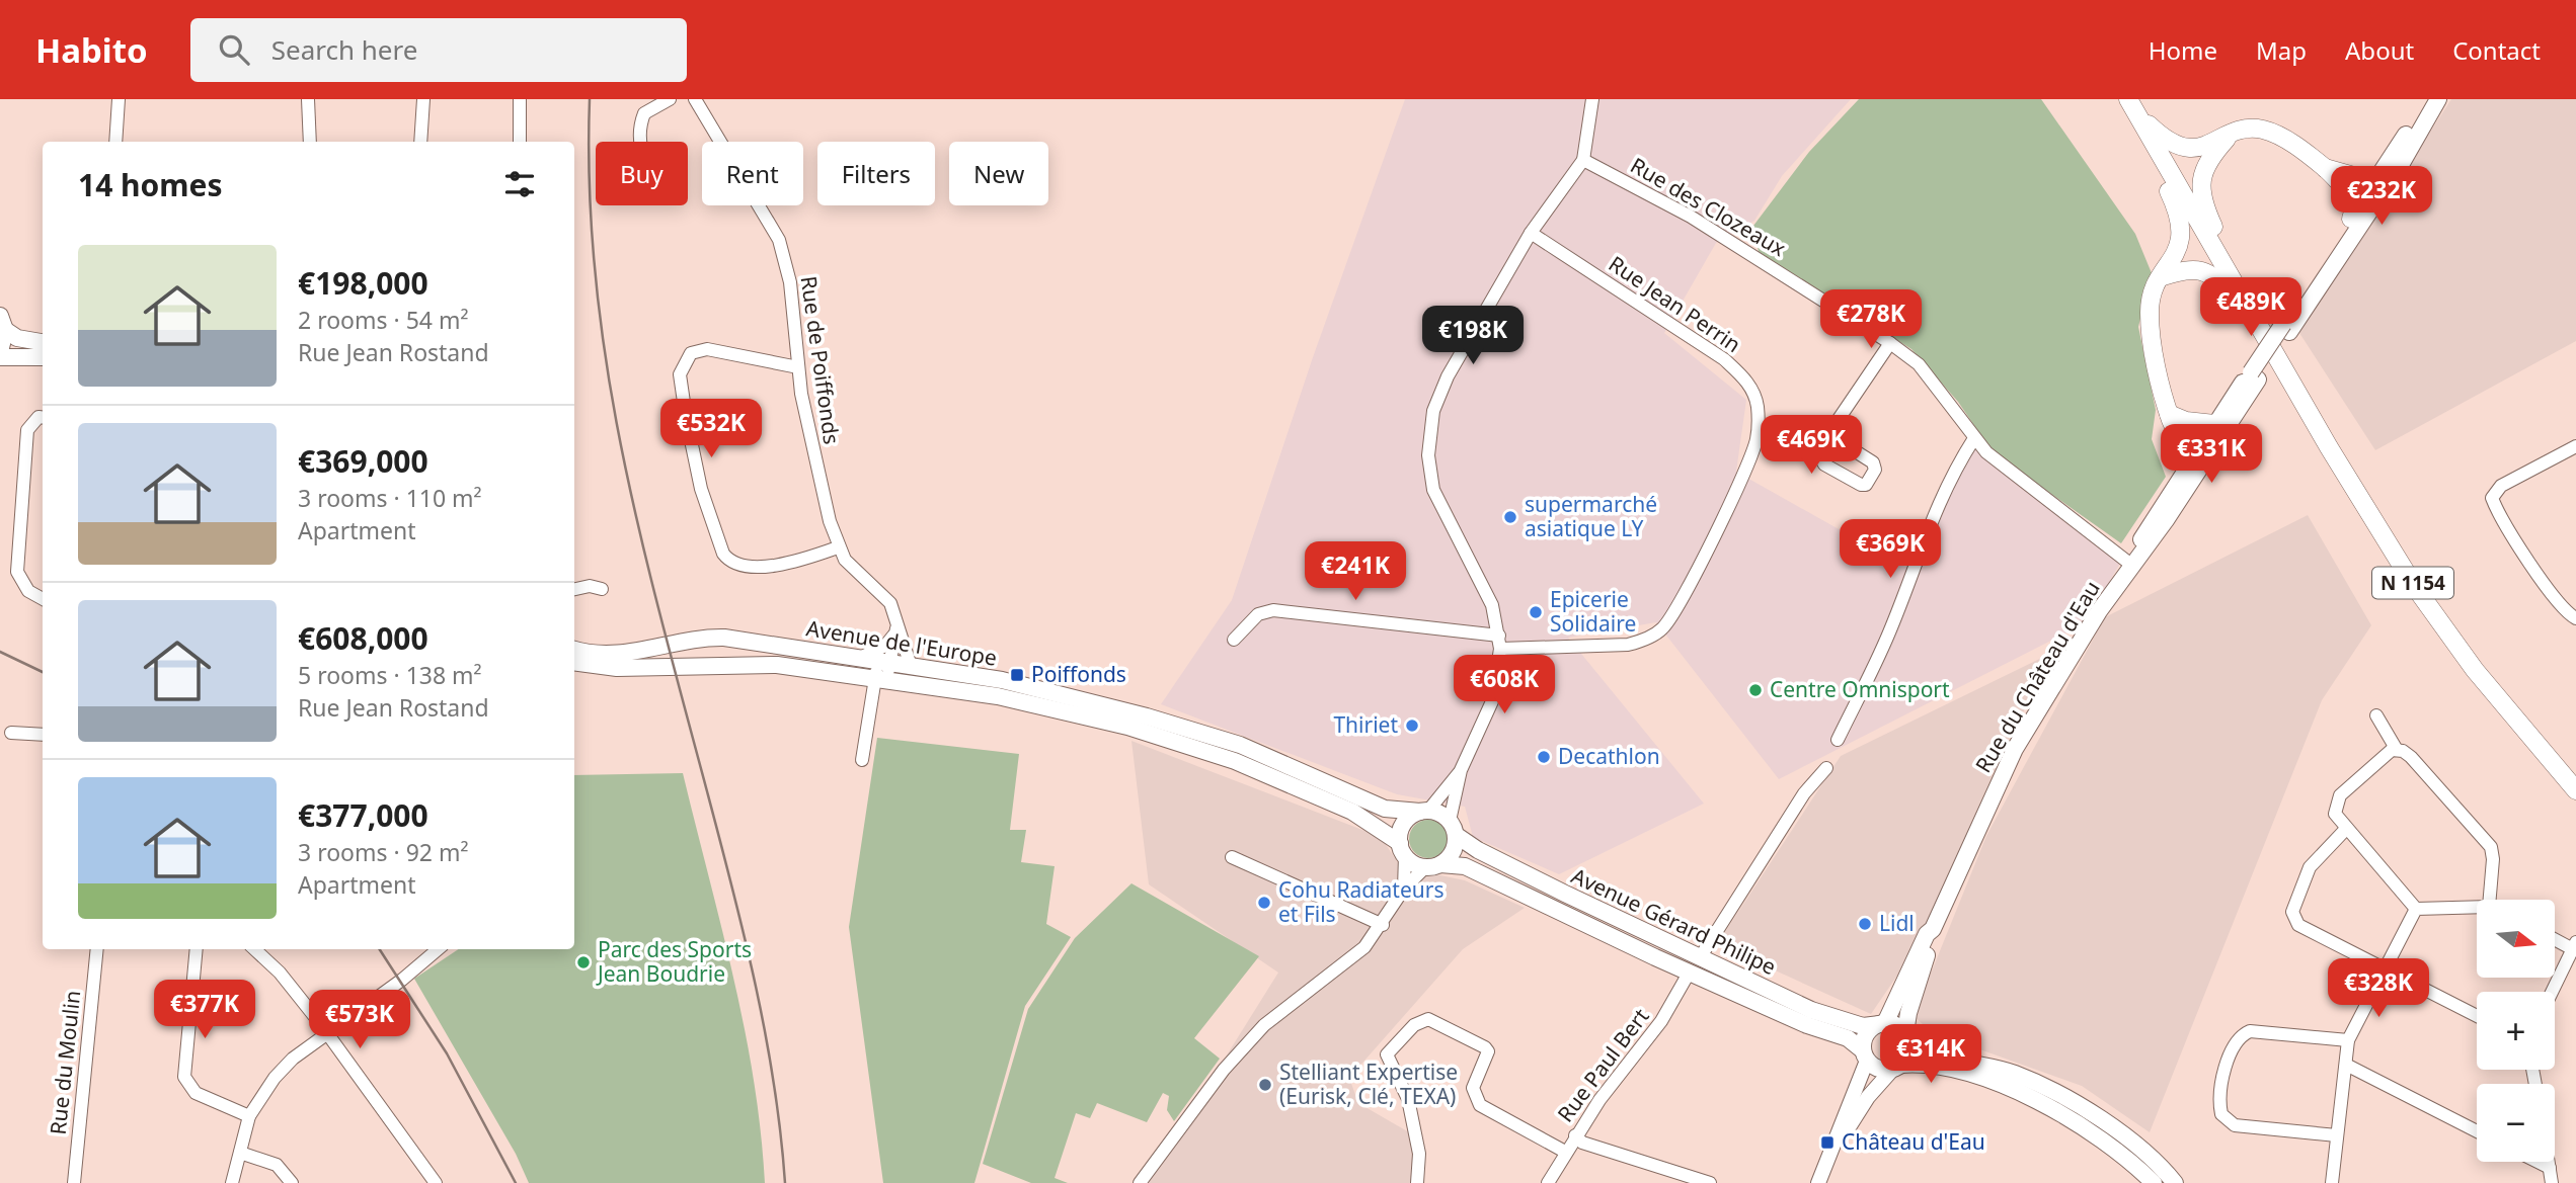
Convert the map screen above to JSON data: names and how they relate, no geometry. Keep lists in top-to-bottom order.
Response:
{
  "streets": {
    "main road": [
      "N 1154",
      "Avenue de l'Europe",
      "Rue du Château d'Eau",
      "Avenue Gérard Philipe"
    ],
    "street": [
      "Rue des Clozeaux",
      "Rue Jean Perrin",
      "Rue de Poiffonds",
      "Rue du Moulin",
      "Rue Paul Bert"
    ]
  },
  "crossings": [
    ["Rue des Clozeaux", "Rue du Château d'Eau"],
    ["Rue de Poiffonds", "Avenue de l'Europe"],
    ["Avenue de l'Europe", "Avenue Gérard Philipe"],
    ["Rue du Château d'Eau", "Avenue Gérard Philipe"],
    ["Avenue Gérard Philipe", "Rue Paul Bert"]
  ],
  "places": {
    "other": [
      "supermarché asiatique LY",
      "Epicerie Solidaire",
      "Centre Omnisport",
      "Thiriet",
      "Decathlon",
      "Cohu Radiateurs et Fils",
      "Lidl",
      "Parc des Sports Jean Boudrie",
      "Stelliant Expertise (Eurisk, Clé, TEXA)"
    ],
    "transit": ["Poiffonds", "Château d'Eau"]
  },
  "north": "right",
  "page": {
    "header": "Habito",
    "search": "Search here",
    "nav": [
      "Home",
      "Map",
      "About",
      "Contact"
    ],
    "chip": [
      "Buy",
      "Rent",
      "Filters",
      "New"
    ],
    "heading": "14 homes",
    "price": [
      "€232K",
      "€489K",
      "€278K",
      "€198K",
      "€532K",
      "€469K",
      "€331K",
      "€369K",
      "€241K",
      "€608K",
      "€328K",
      "€377K",
      "€573K",
      "€314K"
    ],
    "list": [
      {
        "name": "€198,000",
        "note": "2 rooms · 54 m² · Rue Jean Rostand"
      },
      {
        "name": "€369,000",
        "note": "3 rooms · 110 m² · Apartment"
      },
      {
        "name": "€608,000",
        "note": "5 rooms · 138 m² · Rue Jean Rostand"
      },
      {
        "name": "€377,000",
        "note": "3 rooms · 92 m² · Apartment"
      }
    ],
    "map_buttons": ["+", "−"]
  }
}
